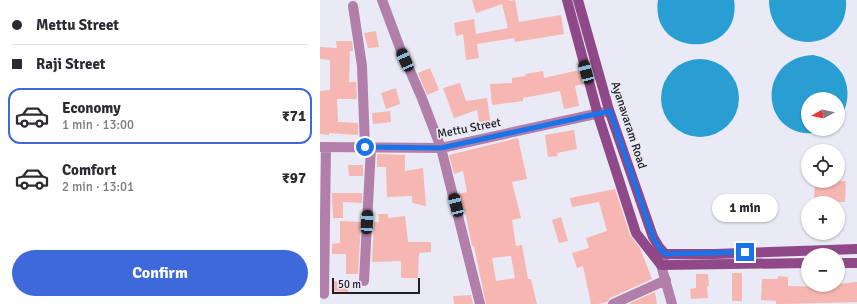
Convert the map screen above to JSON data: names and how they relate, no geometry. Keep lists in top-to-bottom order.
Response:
{
  "streets": {
    "street": ["Ayanavaram Road", "Mettu Street"]
  },
  "crossings": [
    ["Ayanavaram Road", "Mettu Street"]
  ],
  "scale_bar": "50 m",
  "north": "left",
  "page": {
    "banner": ["Mettu Street", "Raji Street"],
    "list": [
      {
        "name": "Economy",
        "note": "1 min · 13:00",
        "value": "₹71"
      },
      {
        "name": "Comfort",
        "note": "2 min · 13:01",
        "value": "₹97"
      }
    ],
    "map_buttons": ["+", "−"],
    "bubble": "1 min",
    "buttons": "Confirm",
    "scale": "50 m"
  }
}
